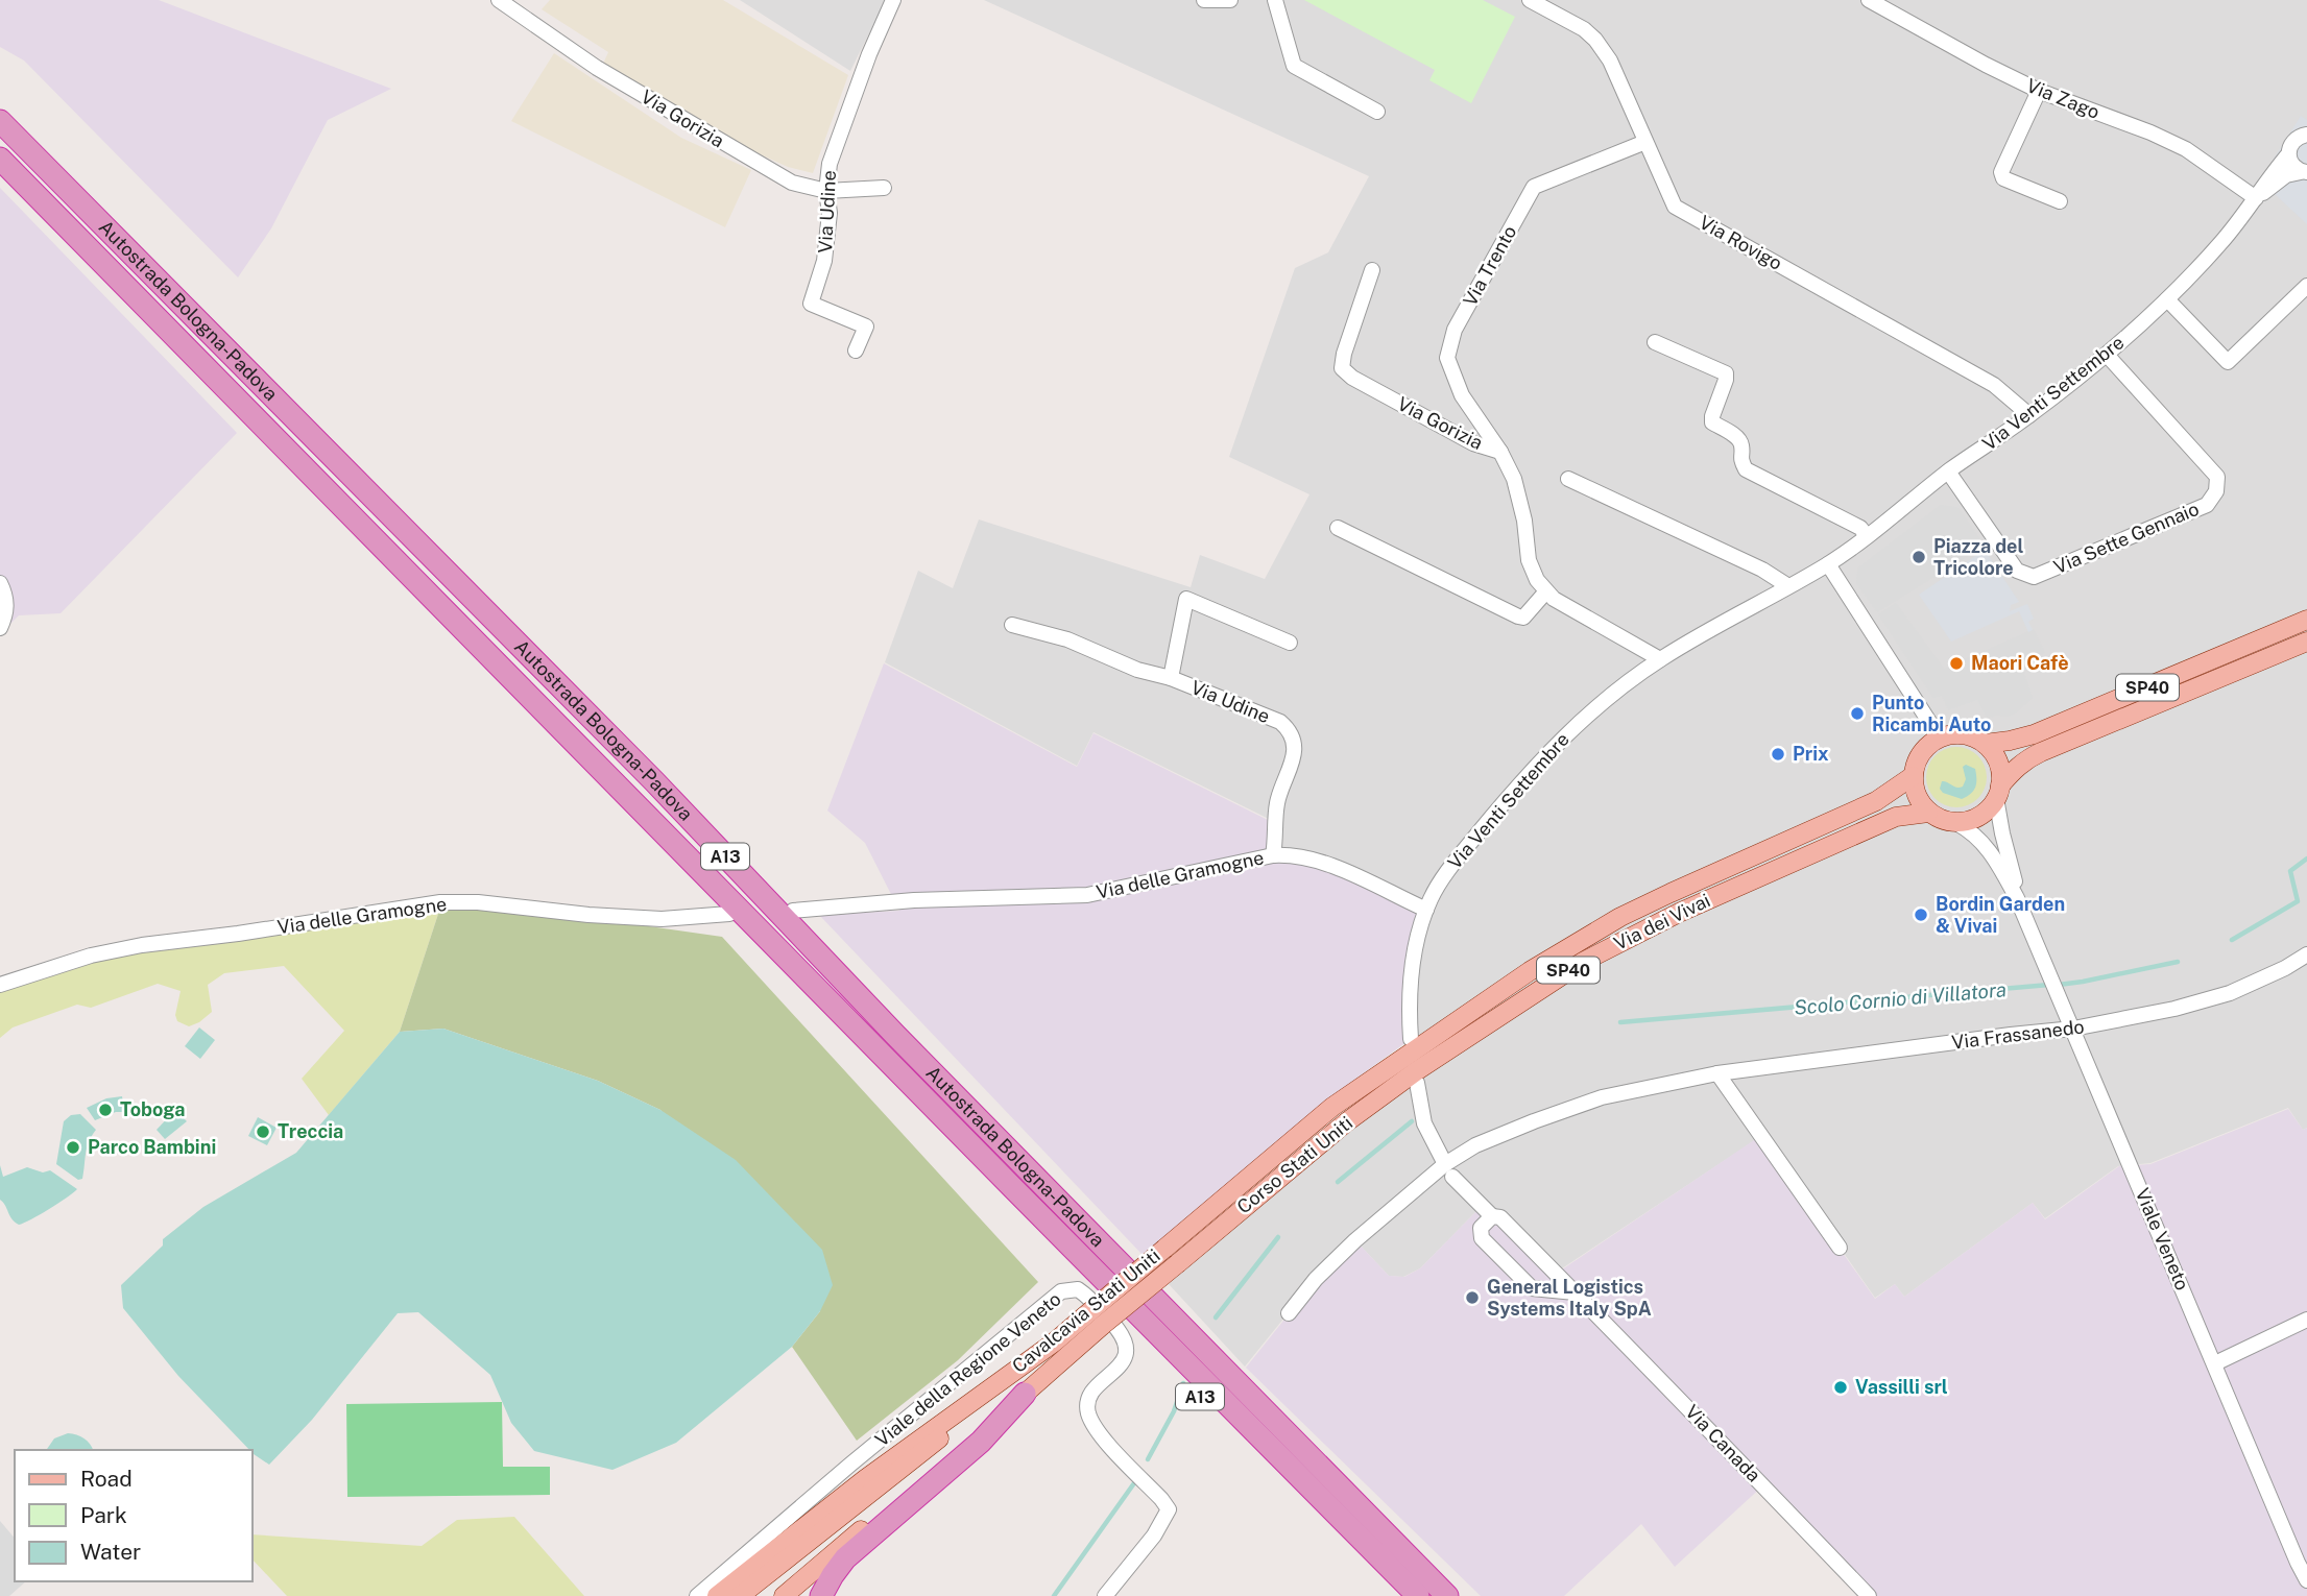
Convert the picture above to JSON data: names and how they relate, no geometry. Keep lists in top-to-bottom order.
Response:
{
  "streets": {
    "highway": ["Autostrada Bologna-Padova", "A13"],
    "main road": [
      "SP40",
      "Via dei Vivai",
      "Corso Stati Uniti",
      "Cavalcavia Stati Uniti"
    ],
    "street": [
      "Via Zago",
      "Via Gorizia",
      "Via Udine",
      "Via Rovigo",
      "Via Trento",
      "Via Venti Settembre",
      "Via Sette Gennaio",
      "Via delle Gramogne",
      "Via Frassanedo",
      "Viale Veneto",
      "Viale della Regione Veneto",
      "Via Canada"
    ]
  },
  "crossings": [
    ["Via Zago", "Via Venti Settembre"],
    ["Via Gorizia", "Via Udine"],
    ["Via Gorizia", "Via Trento"],
    ["Via Udine", "Via delle Gramogne"],
    ["Via Rovigo", "Via Trento"],
    ["Via Rovigo", "Via Venti Settembre"],
    ["Autostrada Bologna-Padova", "A13"],
    ["Via Venti Settembre", "Via Sette Gennaio"],
    ["Via Venti Settembre", "Via delle Gramogne"],
    ["SP40", "Via dei Vivai"],
    ["SP40", "Viale Veneto"],
    ["Via dei Vivai", "Corso Stati Uniti"],
    ["Via dei Vivai", "Viale Veneto"],
    ["Via dei Vivai", "Cavalcavia Stati Uniti"],
    ["Via Frassanedo", "Viale Veneto"],
    ["Via Frassanedo", "Via Canada"],
    ["Corso Stati Uniti", "Cavalcavia Stati Uniti"]
  ],
  "water": ["Scolo Cornio di Villatora"],
  "places": [
    "Piazza del Tricolore",
    "Maori Cafè",
    "Punto Ricambi Auto",
    "Prix",
    "Bordin Garden & Vivai",
    "Toboga",
    "Treccia",
    "Parco Bambini",
    "General Logistics Systems Italy SpA",
    "Vassilli srl"
  ],
  "legend": ["Road", "Park", "Water"]
}
